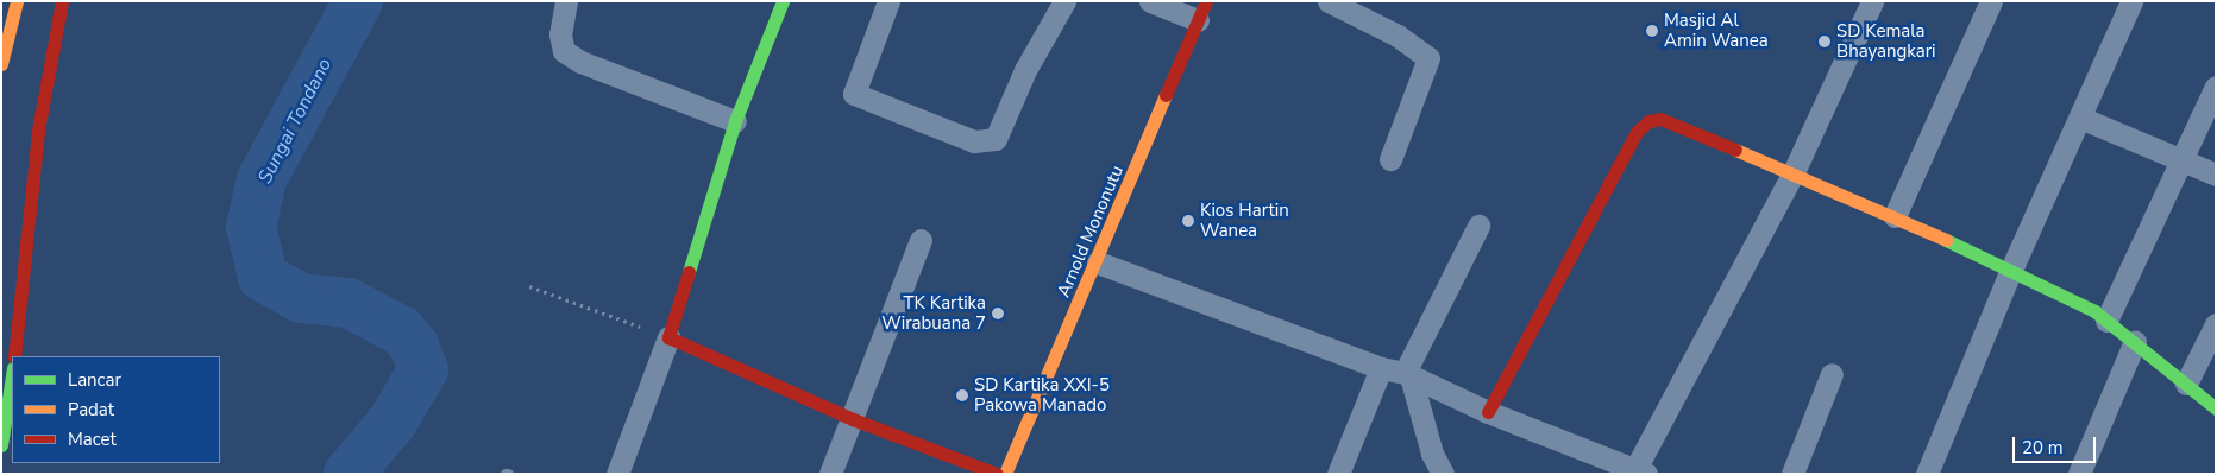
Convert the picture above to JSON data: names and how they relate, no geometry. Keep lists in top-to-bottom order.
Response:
{
  "streets": {
    "main road": ["Arnold Mononutu"]
  },
  "water": ["Sungai Tondano"],
  "places": [
    "Masjid Al Amin Wanea",
    "SD Kemala Bhayangkari",
    "Kios Hartin Wanea",
    "TK Kartika Wirabuana 7",
    "SD Kartika XXI-5 Pakowa Manado"
  ],
  "legend": ["Lancar", "Padat", "Macet"],
  "scale_bar": "20 m"
}
